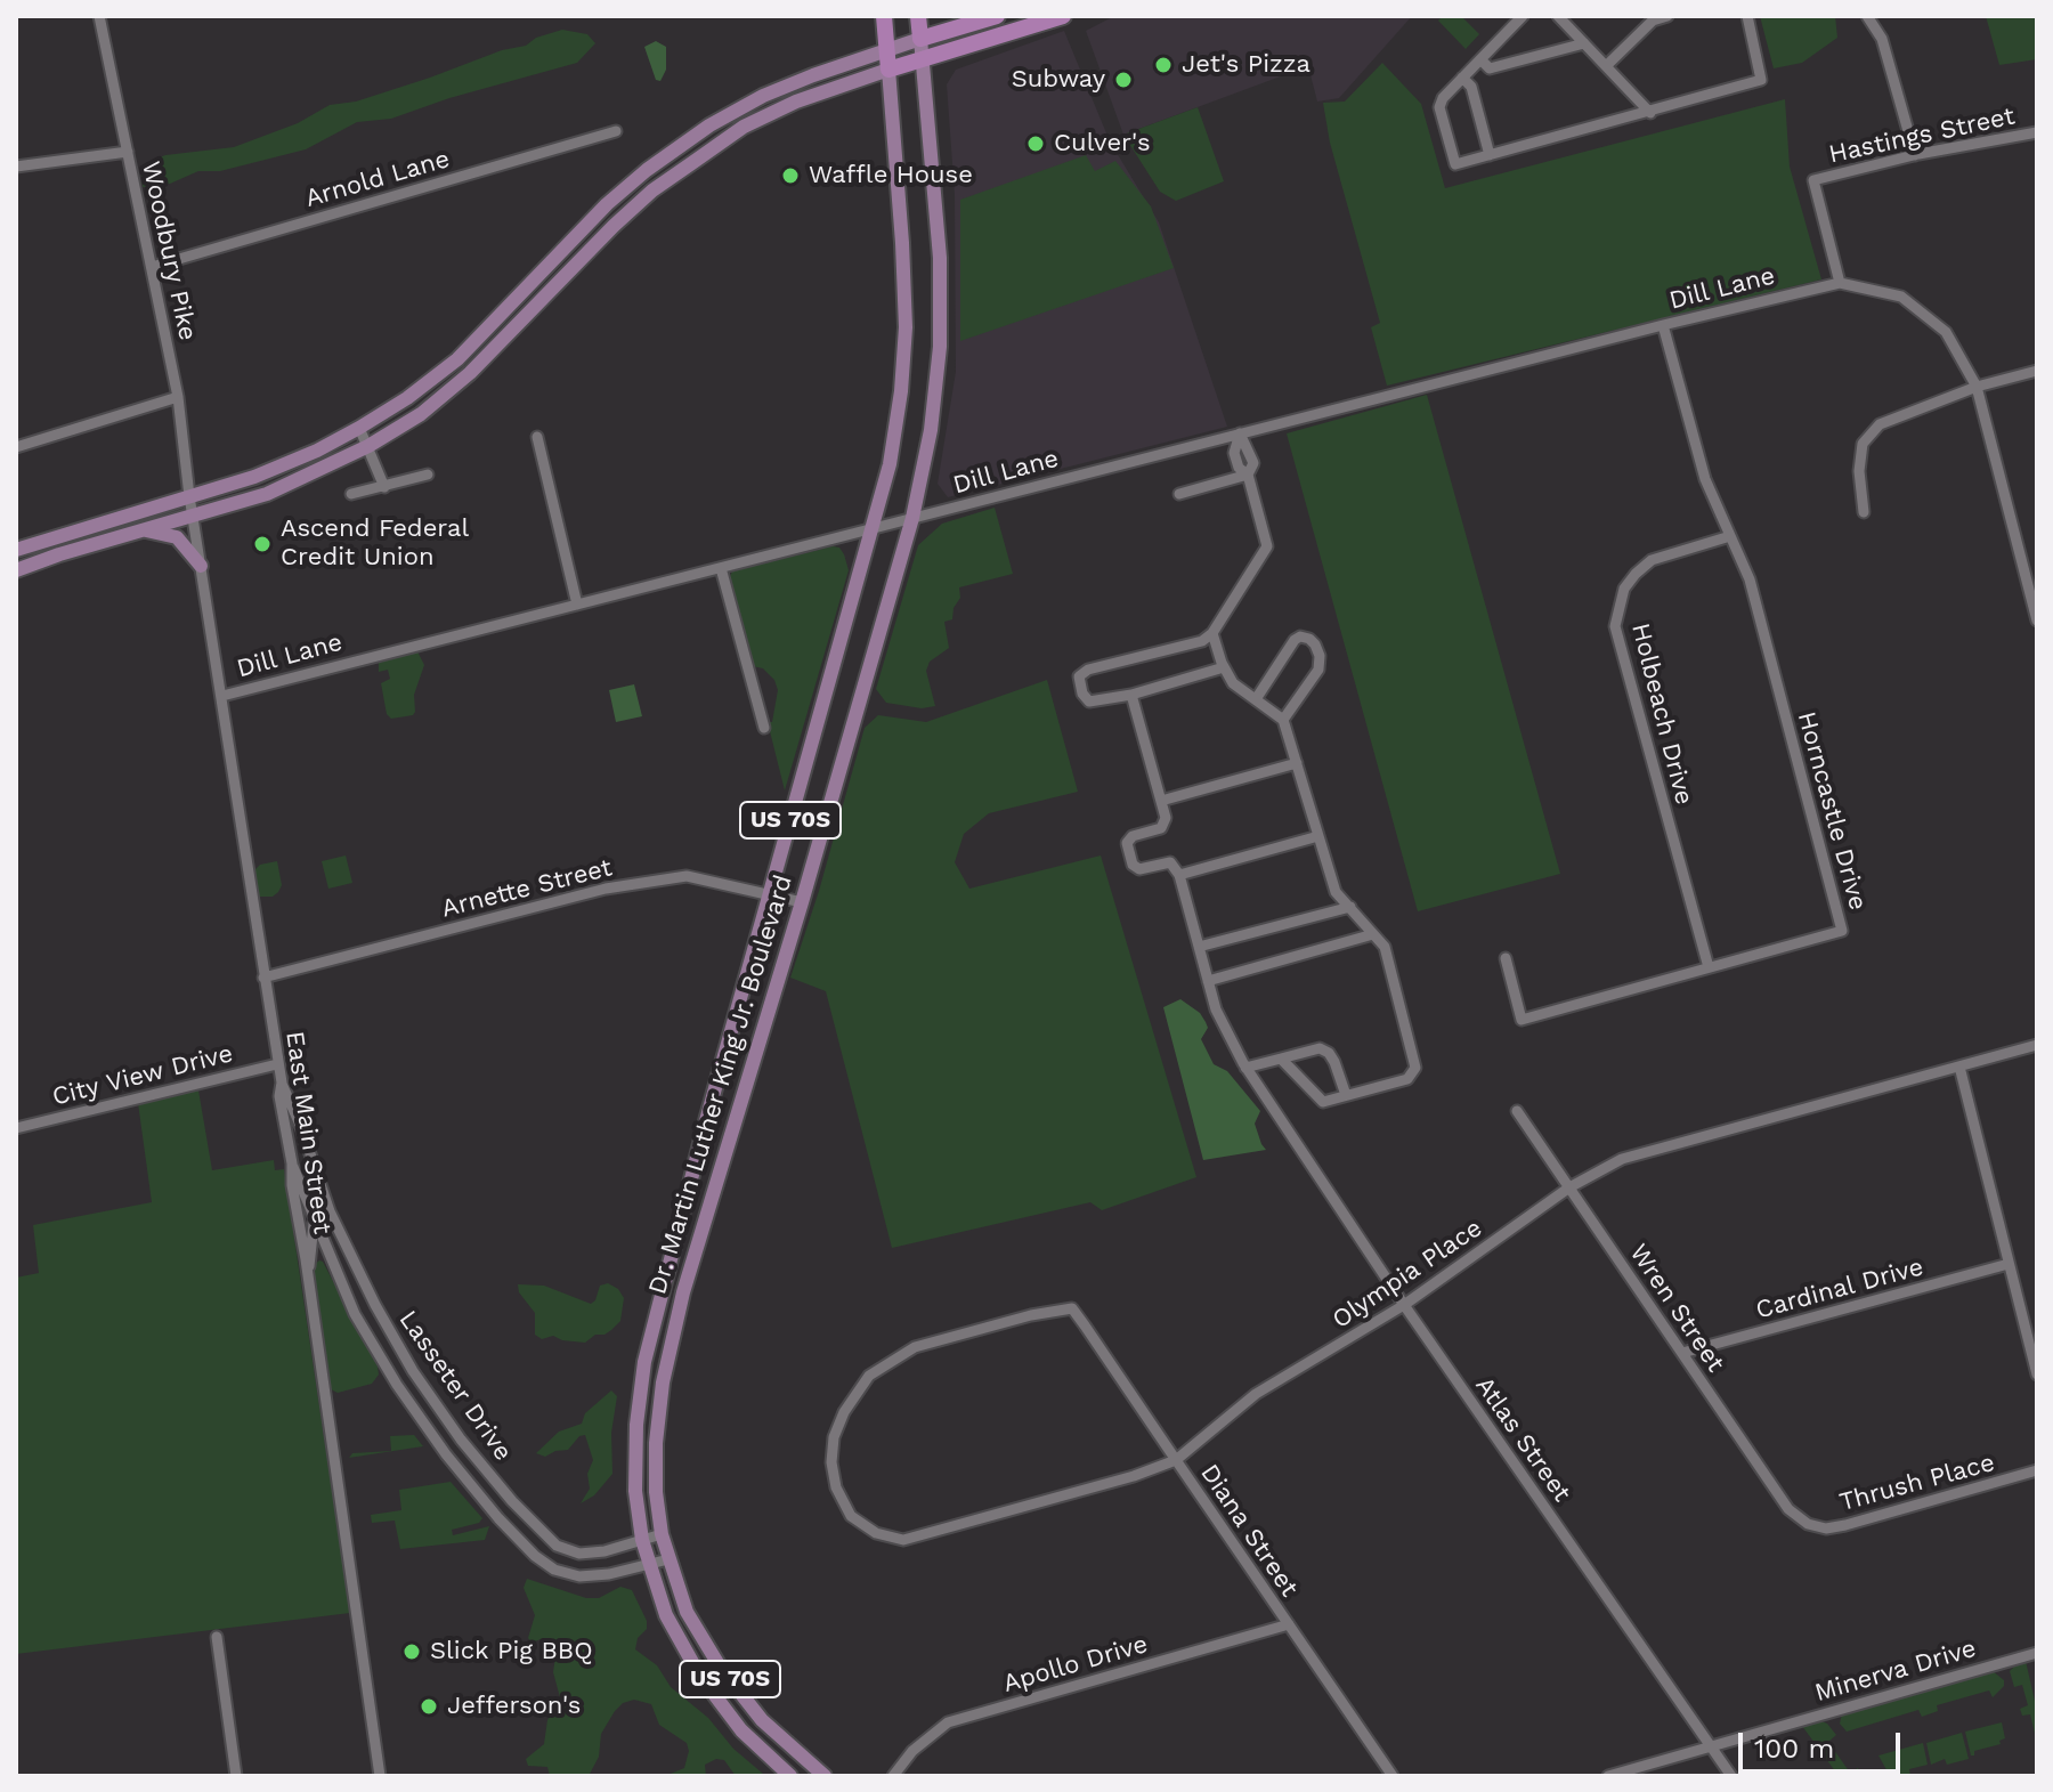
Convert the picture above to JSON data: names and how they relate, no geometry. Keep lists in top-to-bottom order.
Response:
{
  "streets": {
    "highway": ["US 70S", "Dr. Martin Luther King Jr. Boulevard"],
    "street": [
      "Hastings Street",
      "Arnold Lane",
      "Woodbury Pike",
      "Dill Lane",
      "Holbeach Drive",
      "Horncastle Drive",
      "Arnette Street",
      "City View Drive",
      "East Main Street",
      "Olympia Place",
      "Cardinal Drive",
      "Wren Street",
      "Lasseter Drive",
      "Atlas Street",
      "Thrush Place",
      "Diana Street",
      "Apollo Drive",
      "Minerva Drive"
    ]
  },
  "crossings": [
    ["Hastings Street", "Dill Lane"],
    ["Arnold Lane", "Woodbury Pike"],
    ["Woodbury Pike", "East Main Street"],
    ["Dill Lane", "Horncastle Drive"],
    ["Dill Lane", "Dr. Martin Luther King Jr. Boulevard"],
    ["Dill Lane", "East Main Street"],
    ["Holbeach Drive", "Horncastle Drive"],
    ["US 70S", "Dr. Martin Luther King Jr. Boulevard"],
    ["Arnette Street", "Dr. Martin Luther King Jr. Boulevard"],
    ["Arnette Street", "East Main Street"],
    ["City View Drive", "East Main Street"],
    ["Dr. Martin Luther King Jr. Boulevard", "Lasseter Drive"],
    ["East Main Street", "Lasseter Drive"],
    ["Olympia Place", "Wren Street"],
    ["Olympia Place", "Atlas Street"],
    ["Olympia Place", "Diana Street"],
    ["Cardinal Drive", "Wren Street"],
    ["Wren Street", "Thrush Place"],
    ["Atlas Street", "Minerva Drive"],
    ["Diana Street", "Apollo Drive"]
  ],
  "places": [
    "Jet's Pizza",
    "Subway",
    "Culver's",
    "Waffle House",
    "Ascend Federal Credit Union",
    "Slick Pig BBQ",
    "Jefferson's"
  ],
  "scale_bar": "100 m"
}
